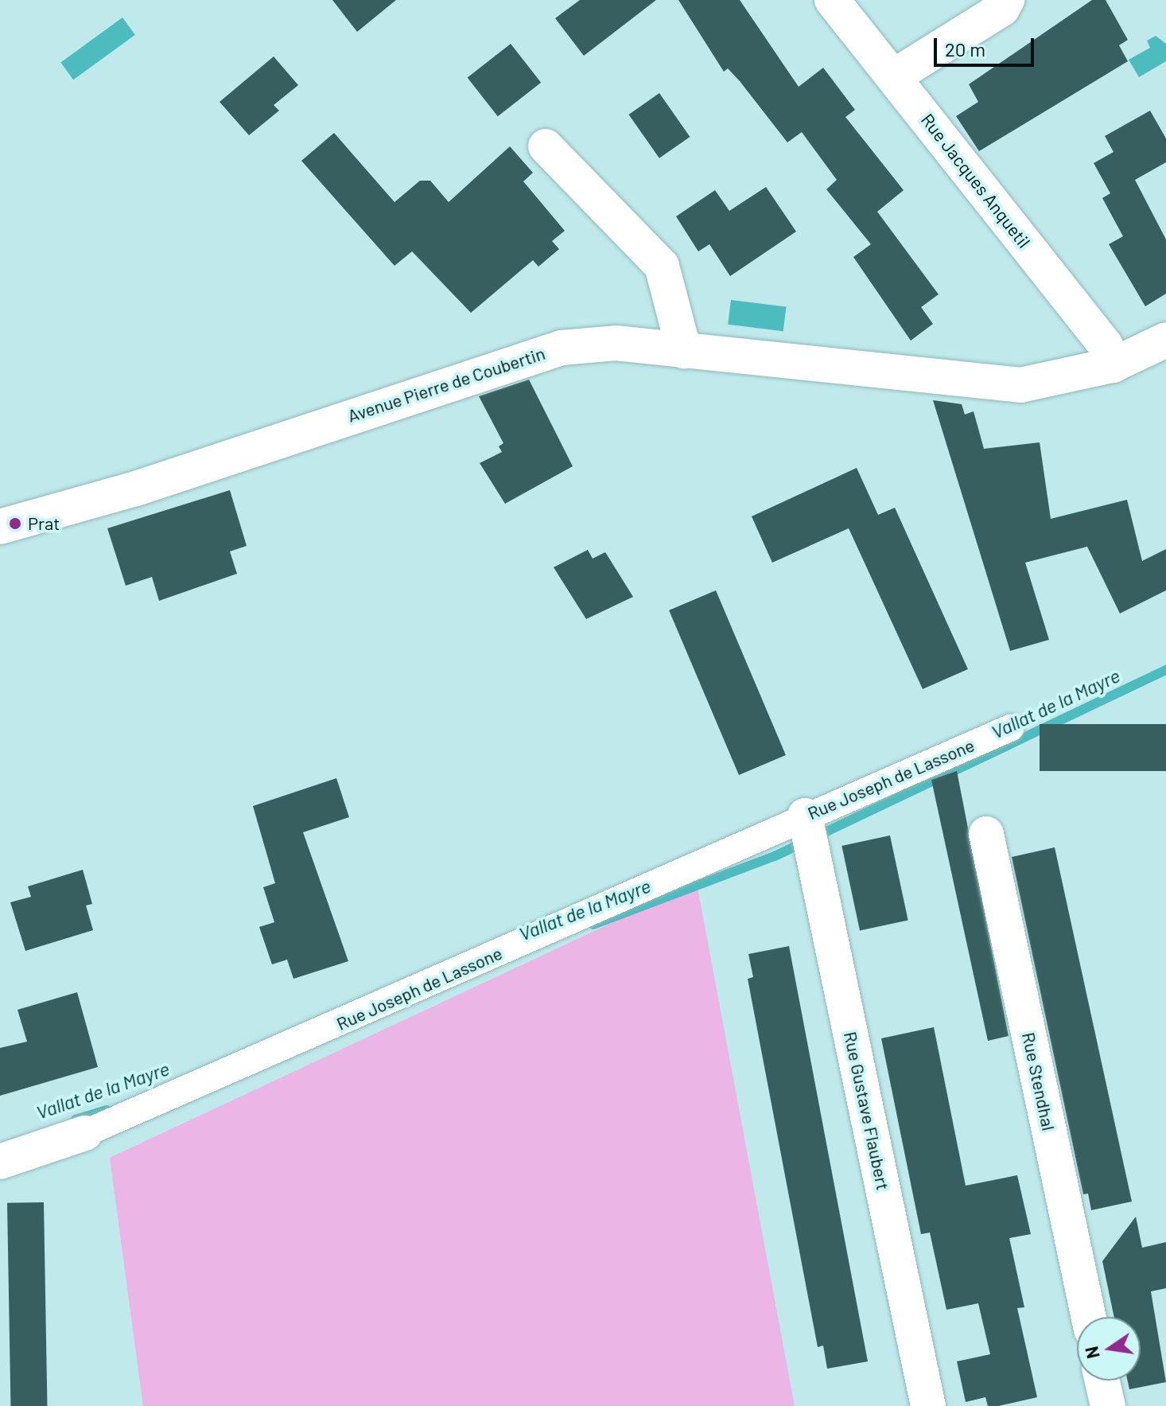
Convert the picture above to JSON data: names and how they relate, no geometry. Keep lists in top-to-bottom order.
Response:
{
  "streets": {
    "street": [
      "Rue Jacques Anquetil",
      "Avenue Pierre de Coubertin",
      "Rue Joseph de Lassone",
      "Rue Stendhal",
      "Rue Gustave Flaubert"
    ]
  },
  "crossings": [
    ["Rue Jacques Anquetil", "Avenue Pierre de Coubertin"],
    ["Rue Joseph de Lassone", "Rue Gustave Flaubert"]
  ],
  "water": ["Vallat de la Mayre"],
  "places": ["Prat"],
  "scale_bar": "20 m",
  "north": "left"
}
